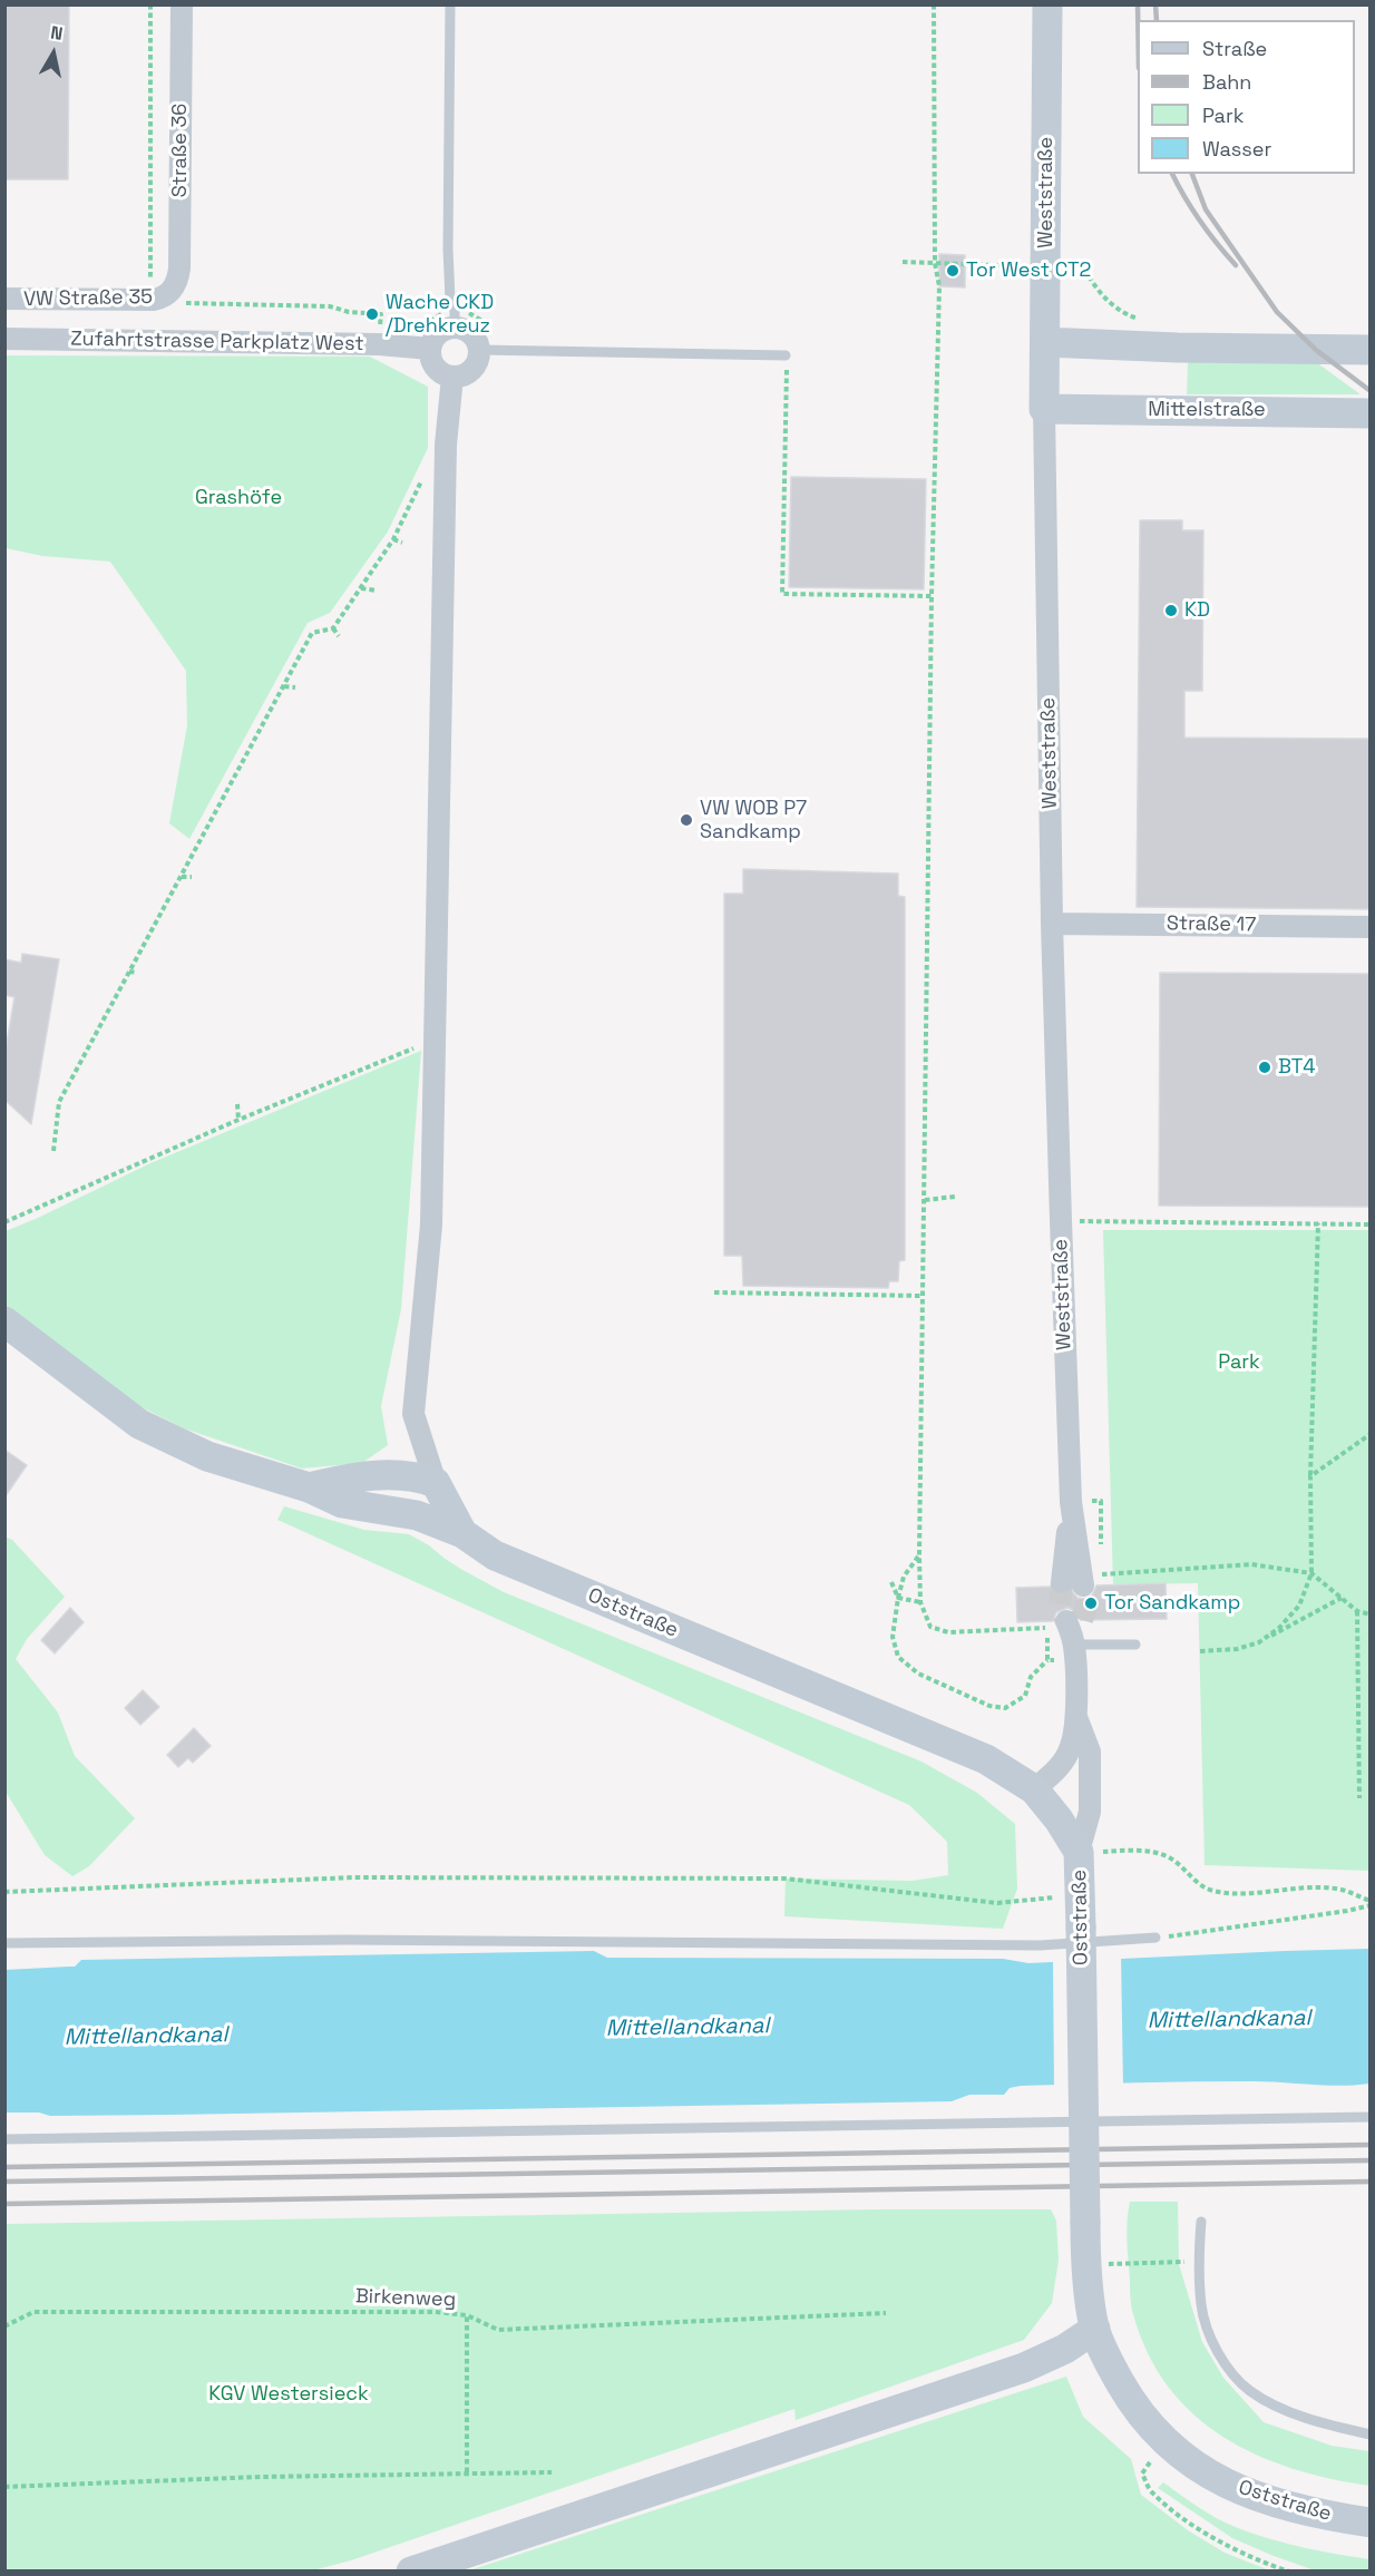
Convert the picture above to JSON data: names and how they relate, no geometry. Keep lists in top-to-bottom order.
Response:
{
  "streets": {
    "street": [
      "Straße 36",
      "Weststraße",
      "VW Straße 35",
      "Zufahrtstrasse Parkplatz West",
      "Mittelstraße",
      "Straße 17",
      "Oststraße"
    ],
    "path": ["Birkenweg"]
  },
  "crossings": [
    ["Straße 36", "VW Straße 35"],
    ["Weststraße", "Mittelstraße"],
    ["Weststraße", "Straße 17"]
  ],
  "water": ["Mittellandkanal"],
  "parks": ["Grashöfe", "Park", "KGV Westersieck"],
  "places": [
    "Tor West CT2",
    "Wache CKD /Drehkreuz",
    "KD",
    "VW WOB P7 Sandkamp",
    "BT4",
    "Tor Sandkamp"
  ],
  "legend": [
    "Straße",
    "Bahn",
    "Park",
    "Wasser"
  ],
  "north": "top"
}
